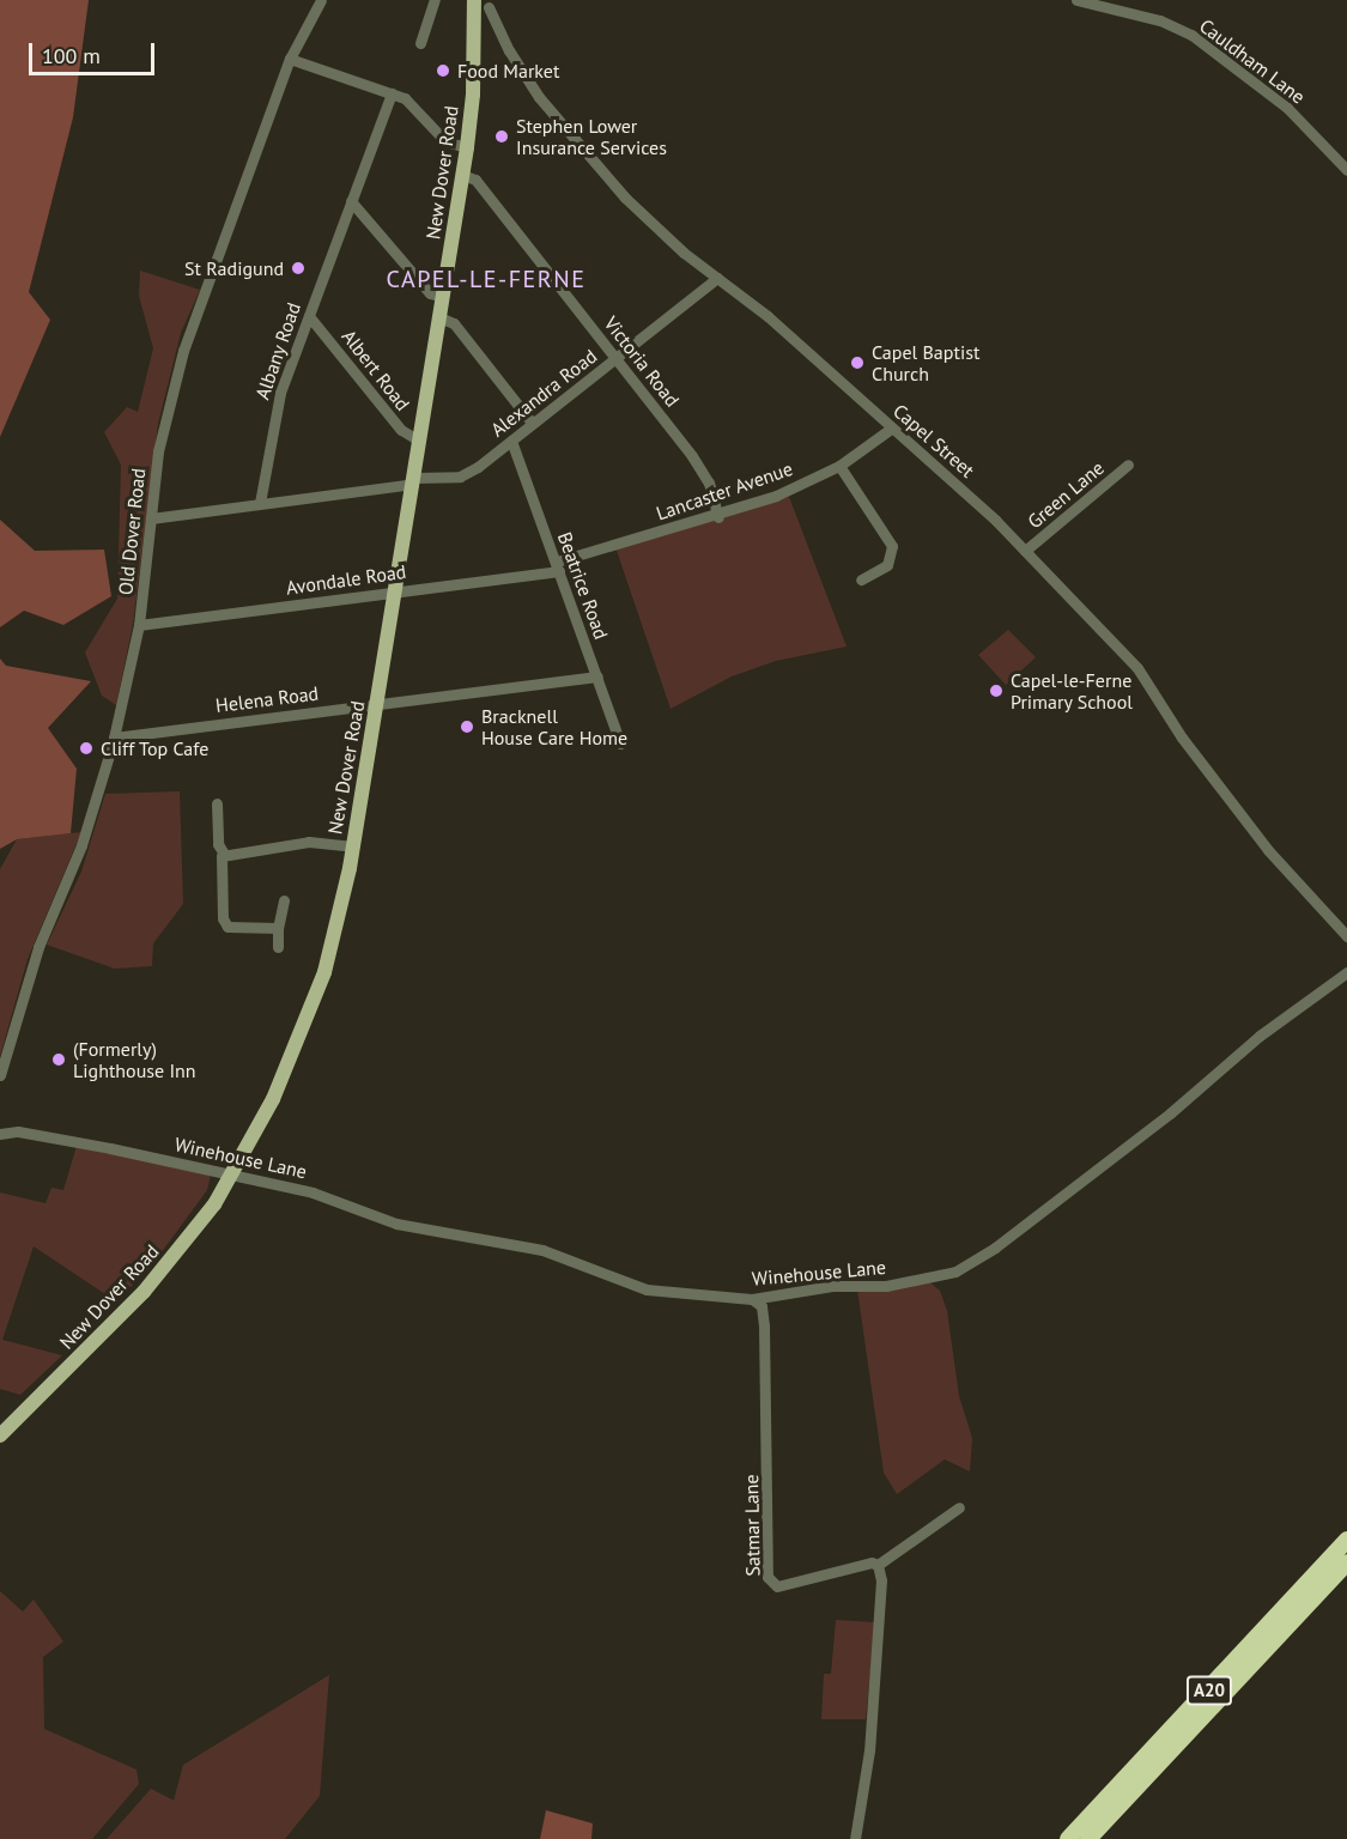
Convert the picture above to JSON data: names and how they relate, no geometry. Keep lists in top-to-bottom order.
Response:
{
  "streets": {
    "highway": ["A20"],
    "main road": ["New Dover Road"],
    "street": [
      "Cauldham Lane",
      "Albany Road",
      "Victoria Road",
      "Albert Road",
      "Alexandra Road",
      "Capel Street",
      "Lancaster Avenue",
      "Green Lane",
      "Old Dover Road",
      "Avondale Road",
      "Beatrice Road",
      "Helena Road",
      "Winehouse Lane",
      "Satmar Lane"
    ]
  },
  "crossings": [
    ["New Dover Road", "Victoria Road"],
    ["New Dover Road", "Albert Road"],
    ["New Dover Road", "Alexandra Road"],
    ["New Dover Road", "Capel Street"],
    ["New Dover Road", "Avondale Road"],
    ["New Dover Road", "Helena Road"],
    ["New Dover Road", "Winehouse Lane"],
    ["Albany Road", "Albert Road"],
    ["Albany Road", "Alexandra Road"],
    ["Victoria Road", "Alexandra Road"],
    ["Victoria Road", "Lancaster Avenue"],
    ["Alexandra Road", "Capel Street"],
    ["Alexandra Road", "Old Dover Road"],
    ["Alexandra Road", "Beatrice Road"],
    ["Capel Street", "Lancaster Avenue"],
    ["Capel Street", "Green Lane"],
    ["Lancaster Avenue", "Avondale Road"],
    ["Lancaster Avenue", "Beatrice Road"],
    ["Old Dover Road", "Avondale Road"],
    ["Old Dover Road", "Helena Road"],
    ["Avondale Road", "Beatrice Road"],
    ["Beatrice Road", "Helena Road"],
    ["Winehouse Lane", "Satmar Lane"]
  ],
  "districts": ["CAPEL-LE-FERNE"],
  "places": [
    "Food Market",
    "Stephen Lower Insurance Services",
    "St Radigund",
    "Capel Baptist Church",
    "Capel-le-Ferne Primary School",
    "Bracknell House Care Home",
    "Cliff Top Cafe",
    "(Formerly) Lighthouse Inn"
  ],
  "scale_bar": "100 m"
}
